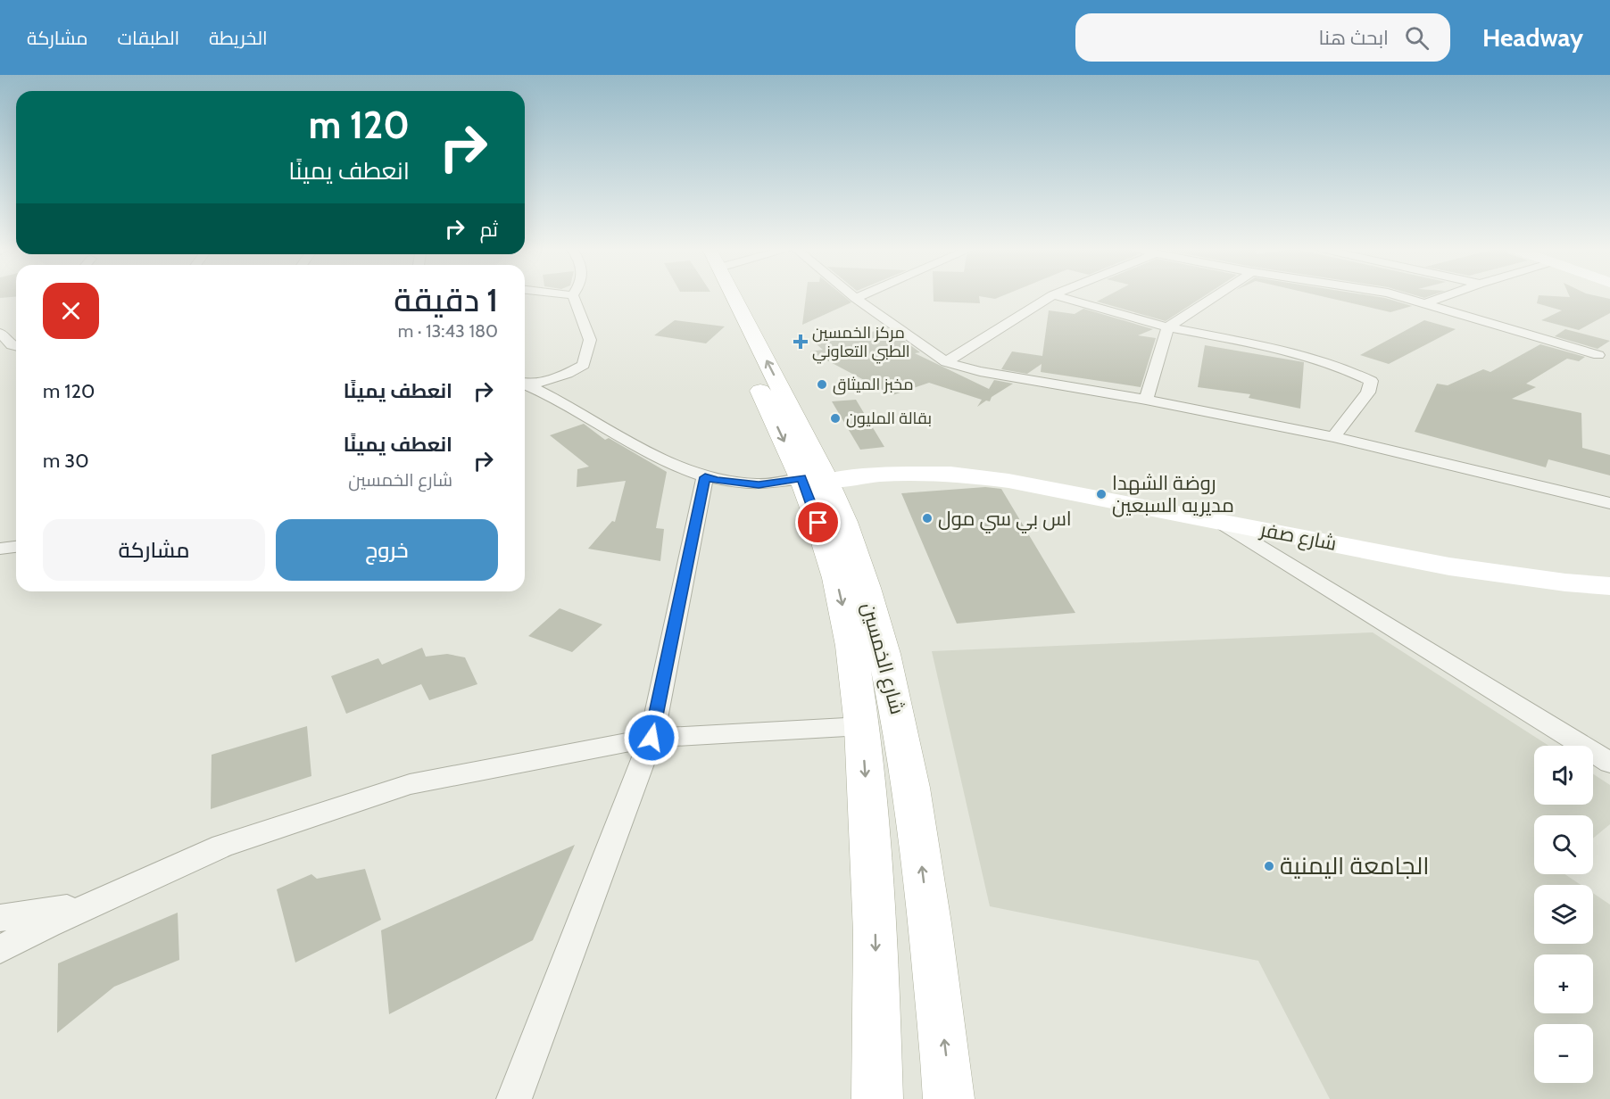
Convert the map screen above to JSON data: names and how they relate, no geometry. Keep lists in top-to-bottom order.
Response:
{
  "streets": {
    "main road": ["شارع صفر", "شارع الخمسين"]
  },
  "crossings": [
    ["شارع صفر", "شارع الخمسين"]
  ],
  "places": {
    "health": ["مركز الخمسين الطبي التعاوني"],
    "other": [
      "مخبز الميثاق",
      "بقالة المليون",
      "روضة الشهدا مديريه السبعين",
      "اس بي سي مول",
      "الجامعة اليمنية"
    ]
  },
  "page": {
    "header": "Headway",
    "search": "ابحث هنا",
    "nav": ["الخريطة", "الطبقات", "مشاركة"],
    "turn": ["120 m", "انعطف يمينًا"],
    "then": "ثم",
    "heading": ["1 دقيقة", "180 m · 13:43"],
    "list": [
      {
        "name": "انعطف يمينًا",
        "value": "120 m"
      },
      {
        "name": "انعطف يمينًا",
        "note": "شارع الخمسين",
        "value": "30 m"
      }
    ],
    "buttons": ["خروج", "مشاركة"],
    "map_buttons": ["+", "−"]
  }
}
